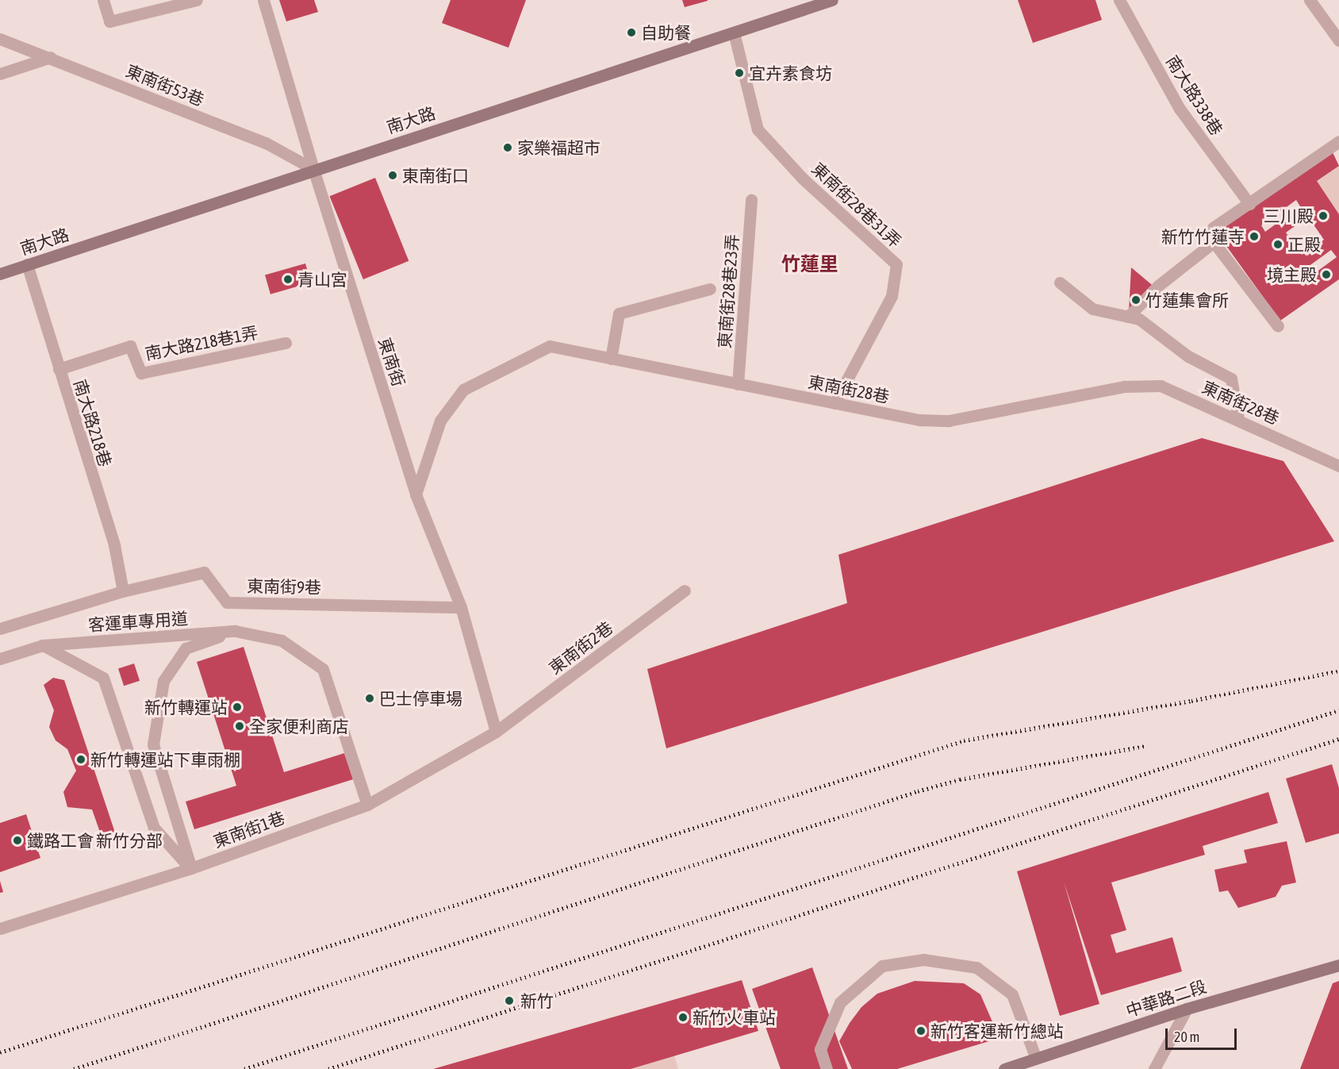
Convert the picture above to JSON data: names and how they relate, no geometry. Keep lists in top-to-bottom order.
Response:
{
  "streets": {
    "main road": ["南大路", "中華路二段"],
    "street": [
      "東南街53巷",
      "南大路338巷",
      "東南街28巷31弄",
      "東南街28巷23弄",
      "南大路218巷1弄",
      "東南街",
      "東南街28巷",
      "南大路218巷",
      "東南街9巷",
      "客運車專用道",
      "東南街2巷",
      "東南街1巷"
    ]
  },
  "crossings": [
    ["東南街53巷", "南大路"],
    ["東南街53巷", "東南街"],
    ["南大路", "東南街28巷31弄"],
    ["南大路", "東南街"],
    ["南大路", "南大路218巷"],
    ["東南街28巷31弄", "東南街28巷"],
    ["東南街28巷23弄", "東南街28巷"],
    ["南大路218巷1弄", "南大路218巷"],
    ["東南街", "東南街28巷"],
    ["東南街", "東南街9巷"],
    ["東南街", "東南街2巷"],
    ["東南街", "東南街1巷"],
    ["南大路218巷", "東南街9巷"],
    ["客運車專用道", "東南街1巷"],
    ["東南街2巷", "東南街1巷"]
  ],
  "districts": ["竹蓮里"],
  "places": [
    "自助餐",
    "宜卉素食坊",
    "家樂福超市",
    "東南街口",
    "三川殿",
    "新竹竹蓮寺",
    "正殿",
    "境主殿",
    "青山宮",
    "竹蓮集會所",
    "巴士停車場",
    "新竹轉運站",
    "全家便利商店",
    "新竹轉運站下車雨棚",
    "鐵路工會 新竹分部",
    "新竹",
    "新竹火車站",
    "新竹客運新竹總站"
  ],
  "scale_bar": "20 m"
}
